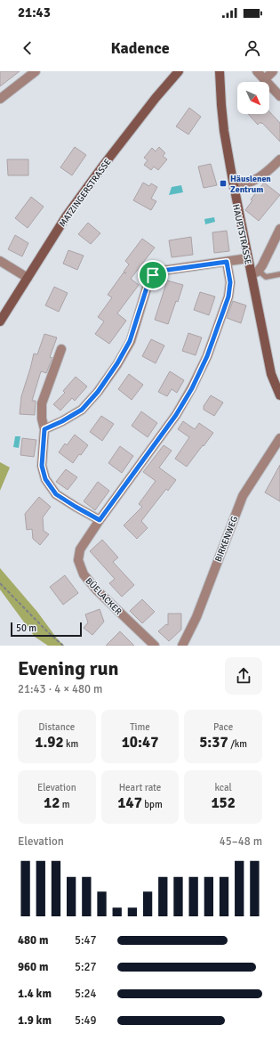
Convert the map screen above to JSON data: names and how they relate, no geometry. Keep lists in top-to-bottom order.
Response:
{
  "streets": {
    "street": [
      "MATZINGERSTRASSE",
      "HAUPTSTRASSE",
      "BIRKENWEG",
      "BÜELACKER"
    ]
  },
  "places": {
    "transit": ["Häuslenen Zentrum"]
  },
  "scale_bar": "50 m",
  "north": "bottom right",
  "page": {
    "status": "21:43",
    "header": "Kadence",
    "scale": "50 m",
    "heading": ["Evening run", "21:43 · 4 × 480 m"],
    "stats": [
      ["Distance", "1.92 km"],
      ["Time", "10:47"],
      ["Pace", "5:37 /km"],
      ["Elevation", "12 m"],
      ["Heart rate", "147 bpm"],
      ["kcal", "152"]
    ],
    "chart": ["Elevation", "45–48 m"],
    "list": [
      {
        "name": "480 m",
        "note": "5:47"
      },
      {
        "name": "960 m",
        "note": "5:27"
      },
      {
        "name": "1.4 km",
        "note": "5:24"
      },
      {
        "name": "1.9 km",
        "note": "5:49"
      }
    ]
  }
}
